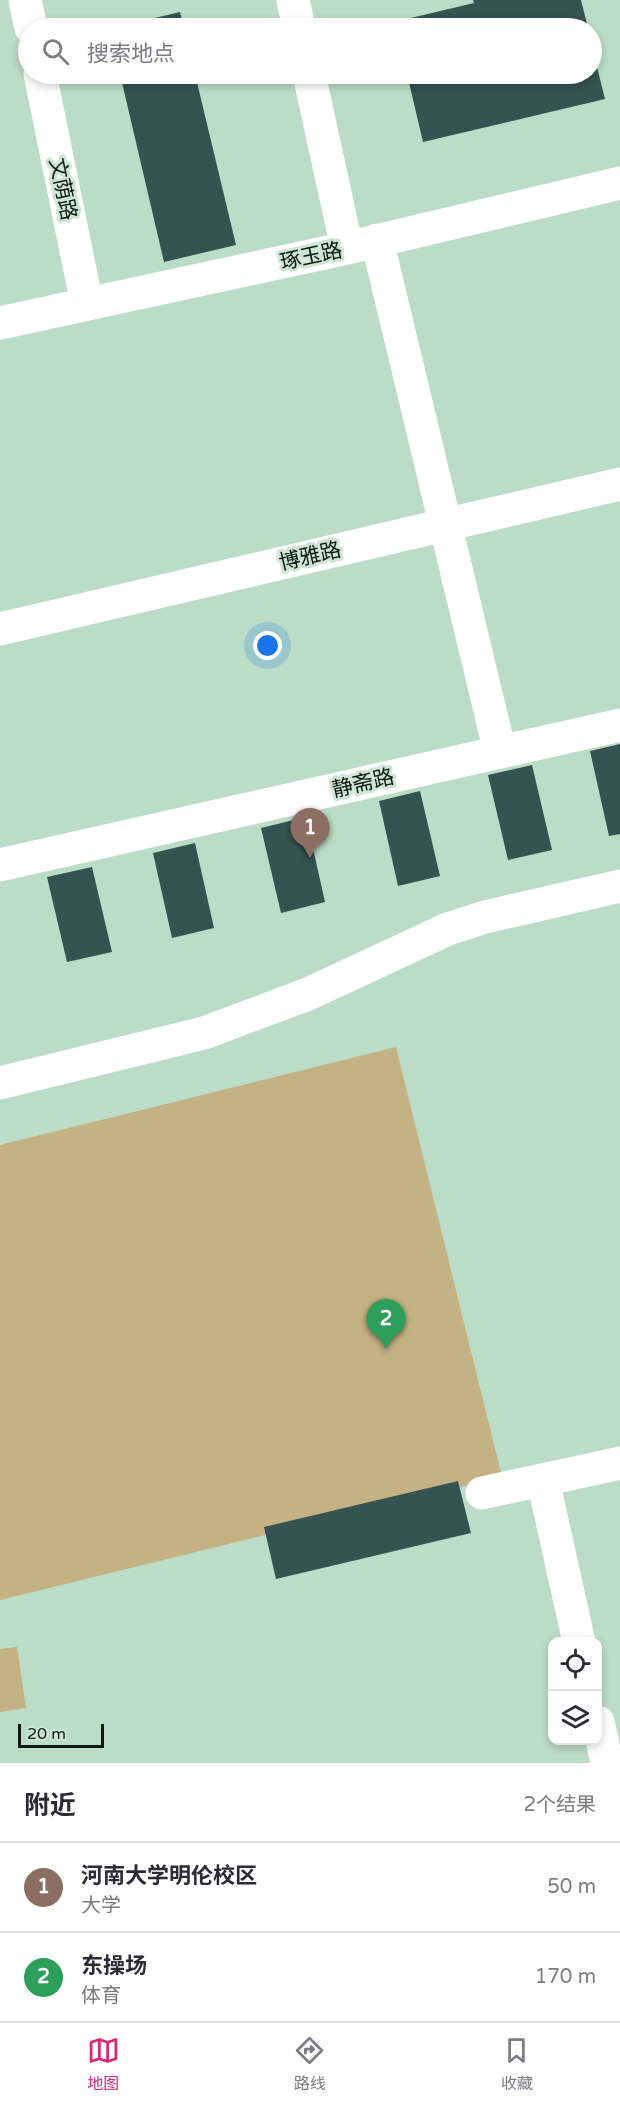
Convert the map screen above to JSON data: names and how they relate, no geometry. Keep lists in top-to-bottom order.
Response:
{
  "streets": {
    "lane": [
      "文荫路",
      "琢玉路",
      "博雅路",
      "静斋路"
    ]
  },
  "crossings": [
    ["文荫路", "琢玉路"]
  ],
  "scale_bar": "20 m",
  "page": {
    "search": "搜索地点",
    "pins": ["1", "2"],
    "scale": "20 m",
    "heading": ["附近", "2个结果"],
    "list": [
      {
        "mark": "1",
        "name": "河南大学明伦校区",
        "note": "大学",
        "value": "50 m"
      },
      {
        "mark": "2",
        "name": "东操场",
        "note": "体育",
        "value": "170 m"
      }
    ],
    "nav": ["地图", "路线", "收藏"]
  }
}
